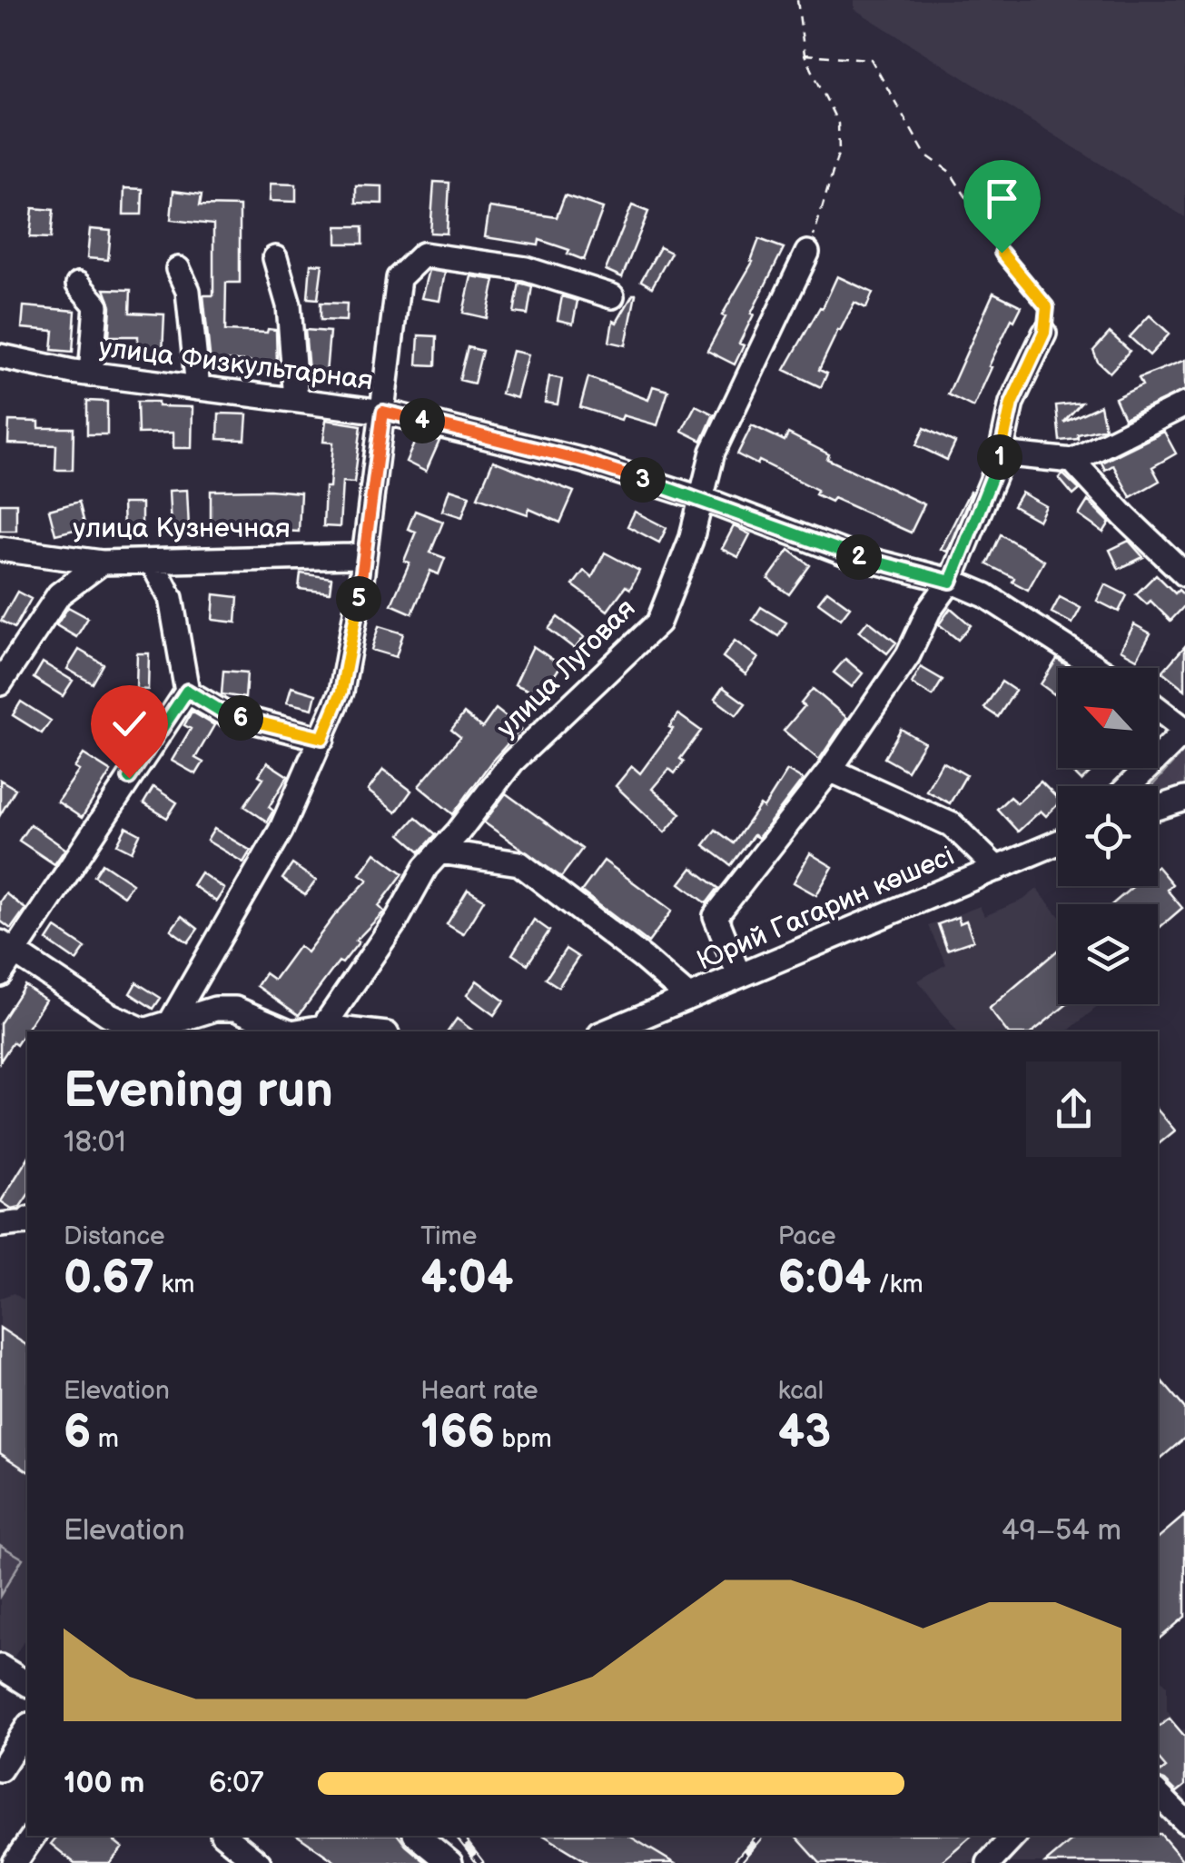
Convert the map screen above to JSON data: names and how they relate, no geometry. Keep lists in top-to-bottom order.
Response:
{
  "streets": {
    "street": [
      "улица Физкультарная",
      "улица Кузнечная",
      "улица Луговая",
      "Юрий Гагарин көшесі"
    ]
  },
  "crossings": [
    ["улица Физкультарная", "улица Луговая"]
  ],
  "north": "top left",
  "page": {
    "pins": [
      "4",
      "1",
      "3",
      "2",
      "5",
      "6"
    ],
    "heading": ["Evening run", "18:01"],
    "stats": [
      ["Distance", "0.67 km"],
      ["Time", "4:04"],
      ["Pace", "6:04 /km"],
      ["Elevation", "6 m"],
      ["Heart rate", "166 bpm"],
      ["kcal", "43"]
    ],
    "chart": ["Elevation", "49–54 m"],
    "list": [
      {
        "name": "100 m",
        "note": "6:07"
      }
    ]
  }
}
